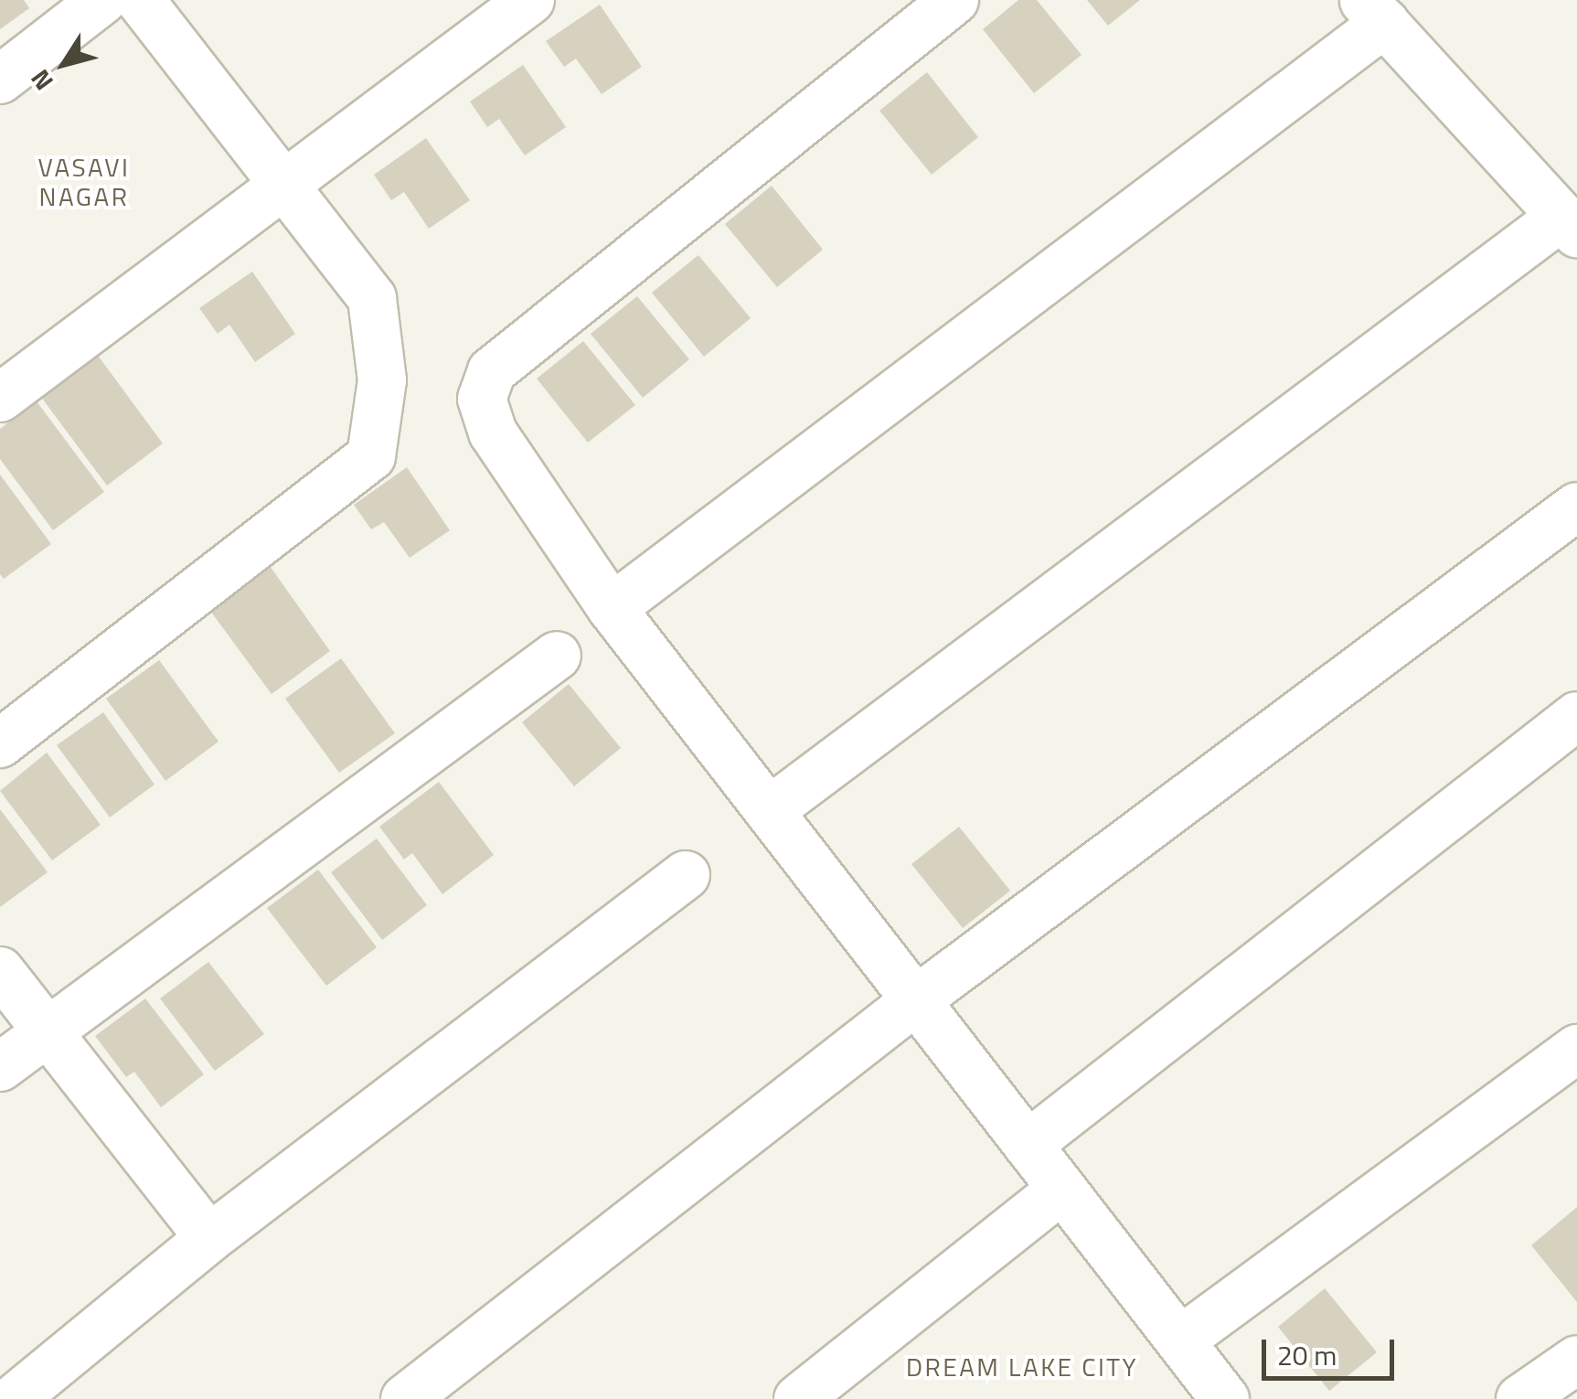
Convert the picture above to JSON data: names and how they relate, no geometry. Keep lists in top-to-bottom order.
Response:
{
  "districts": ["VASAVI NAGAR", "DREAM LAKE CITY"],
  "scale_bar": "20 m",
  "north": "bottom left"
}
